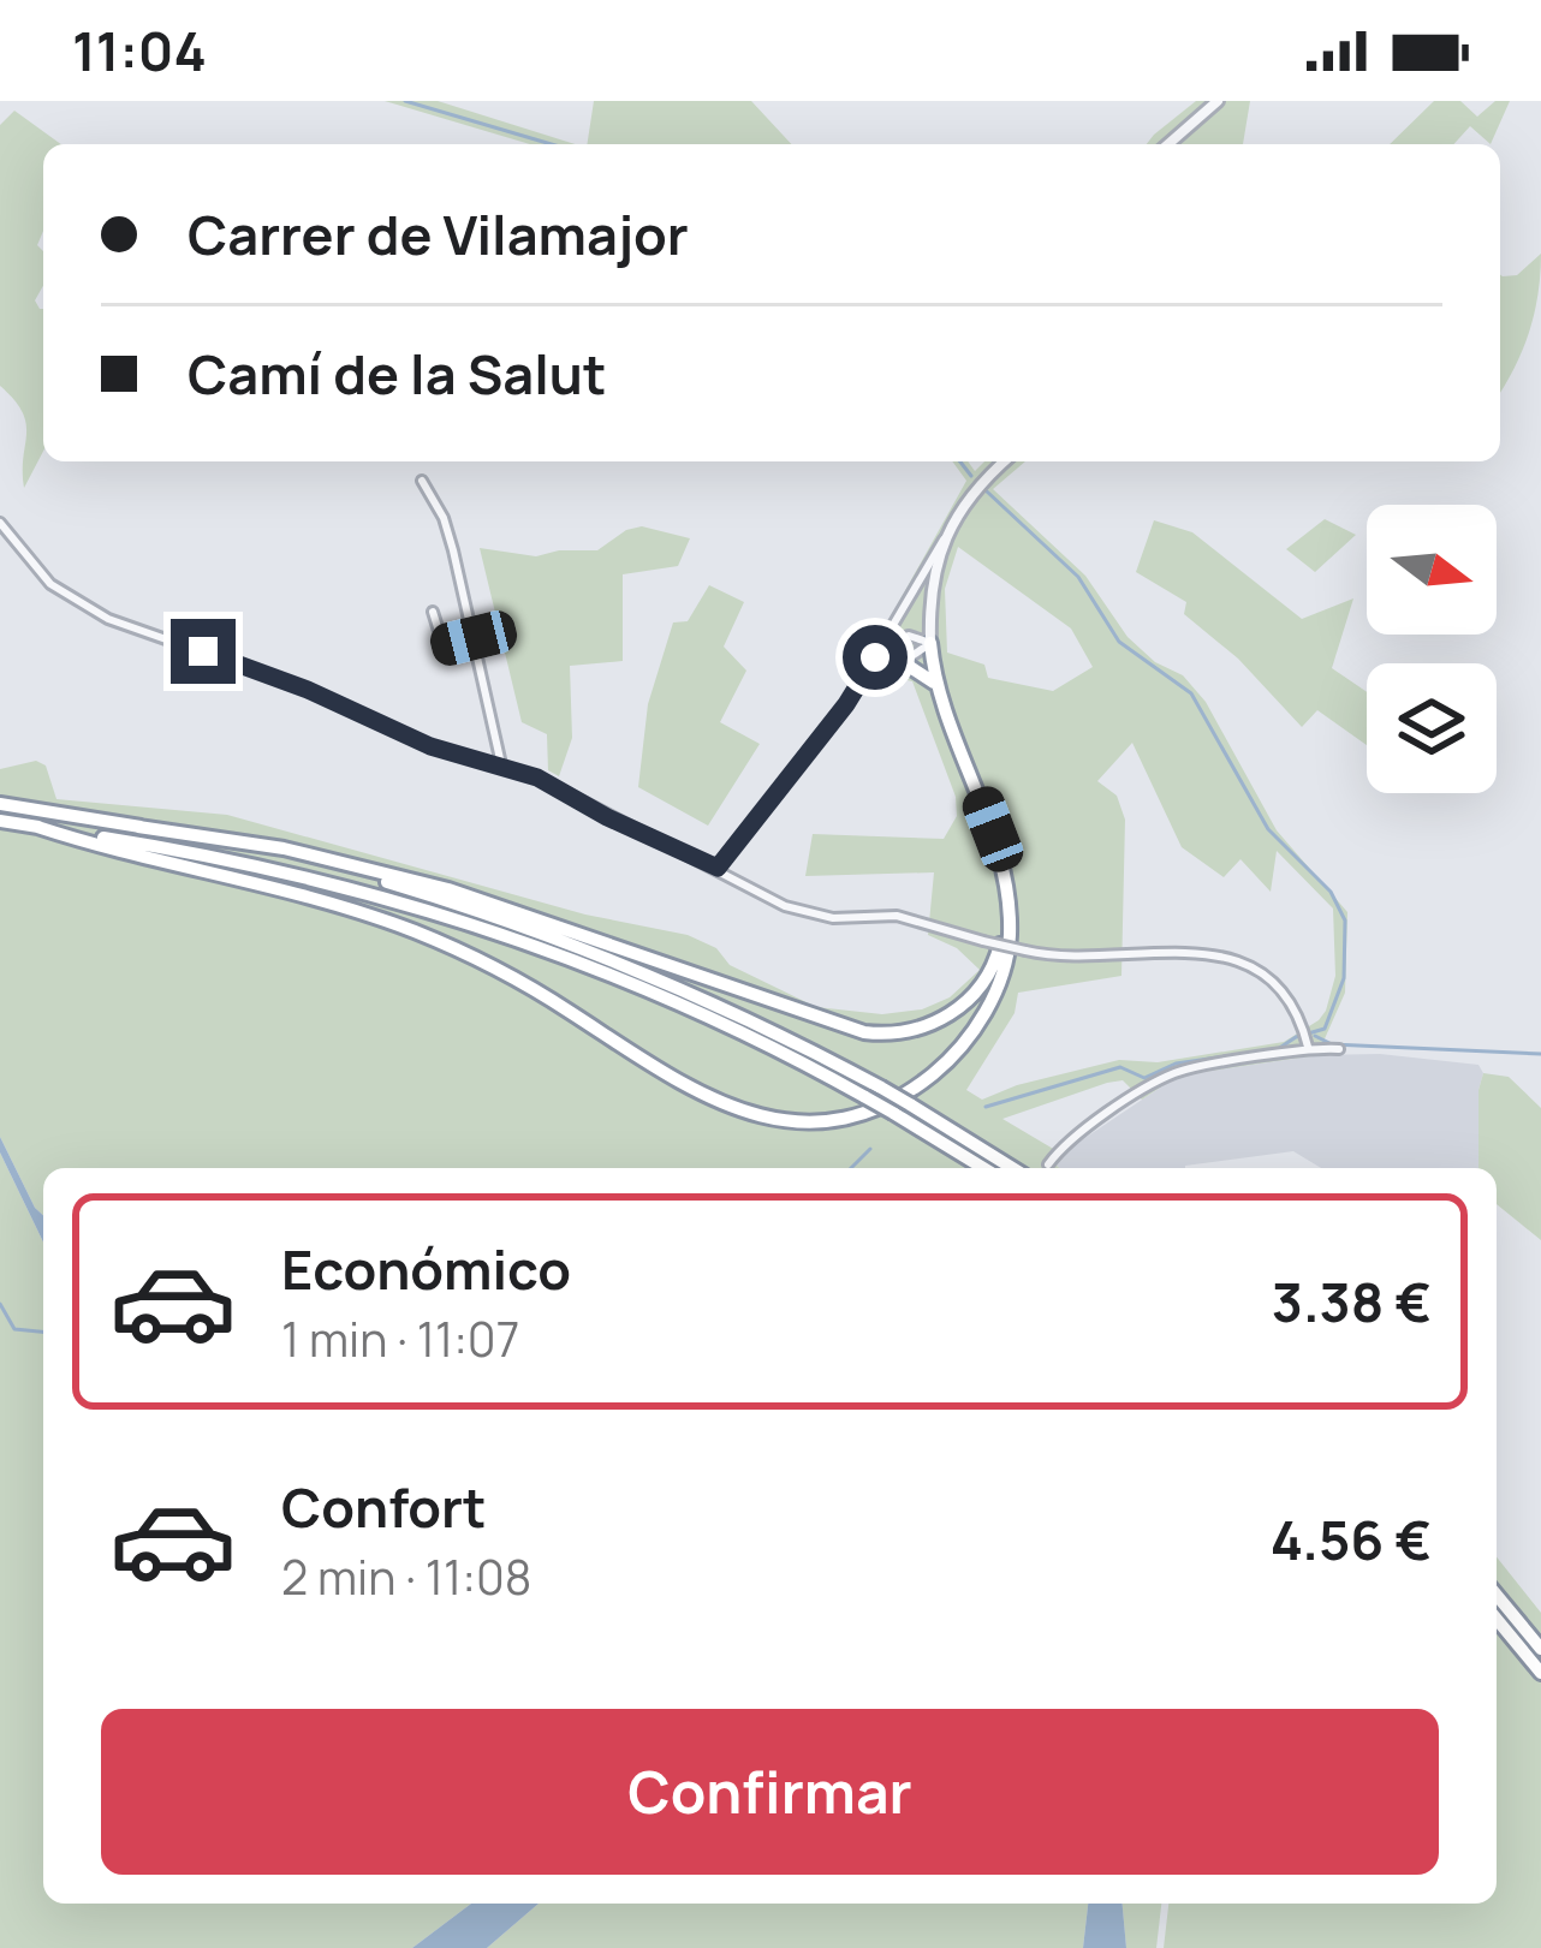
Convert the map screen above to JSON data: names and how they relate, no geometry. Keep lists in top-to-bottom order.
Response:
{
  "north": "right",
  "page": {
    "status": "11:04",
    "banner": ["Carrer de Vilamajor", "Camí de la Salut"],
    "list": [
      {
        "name": "Económico",
        "note": "1 min · 11:07",
        "value": "3.38 €"
      },
      {
        "name": "Confort",
        "note": "2 min · 11:08",
        "value": "4.56 €"
      }
    ],
    "buttons": "Confirmar"
  }
}
